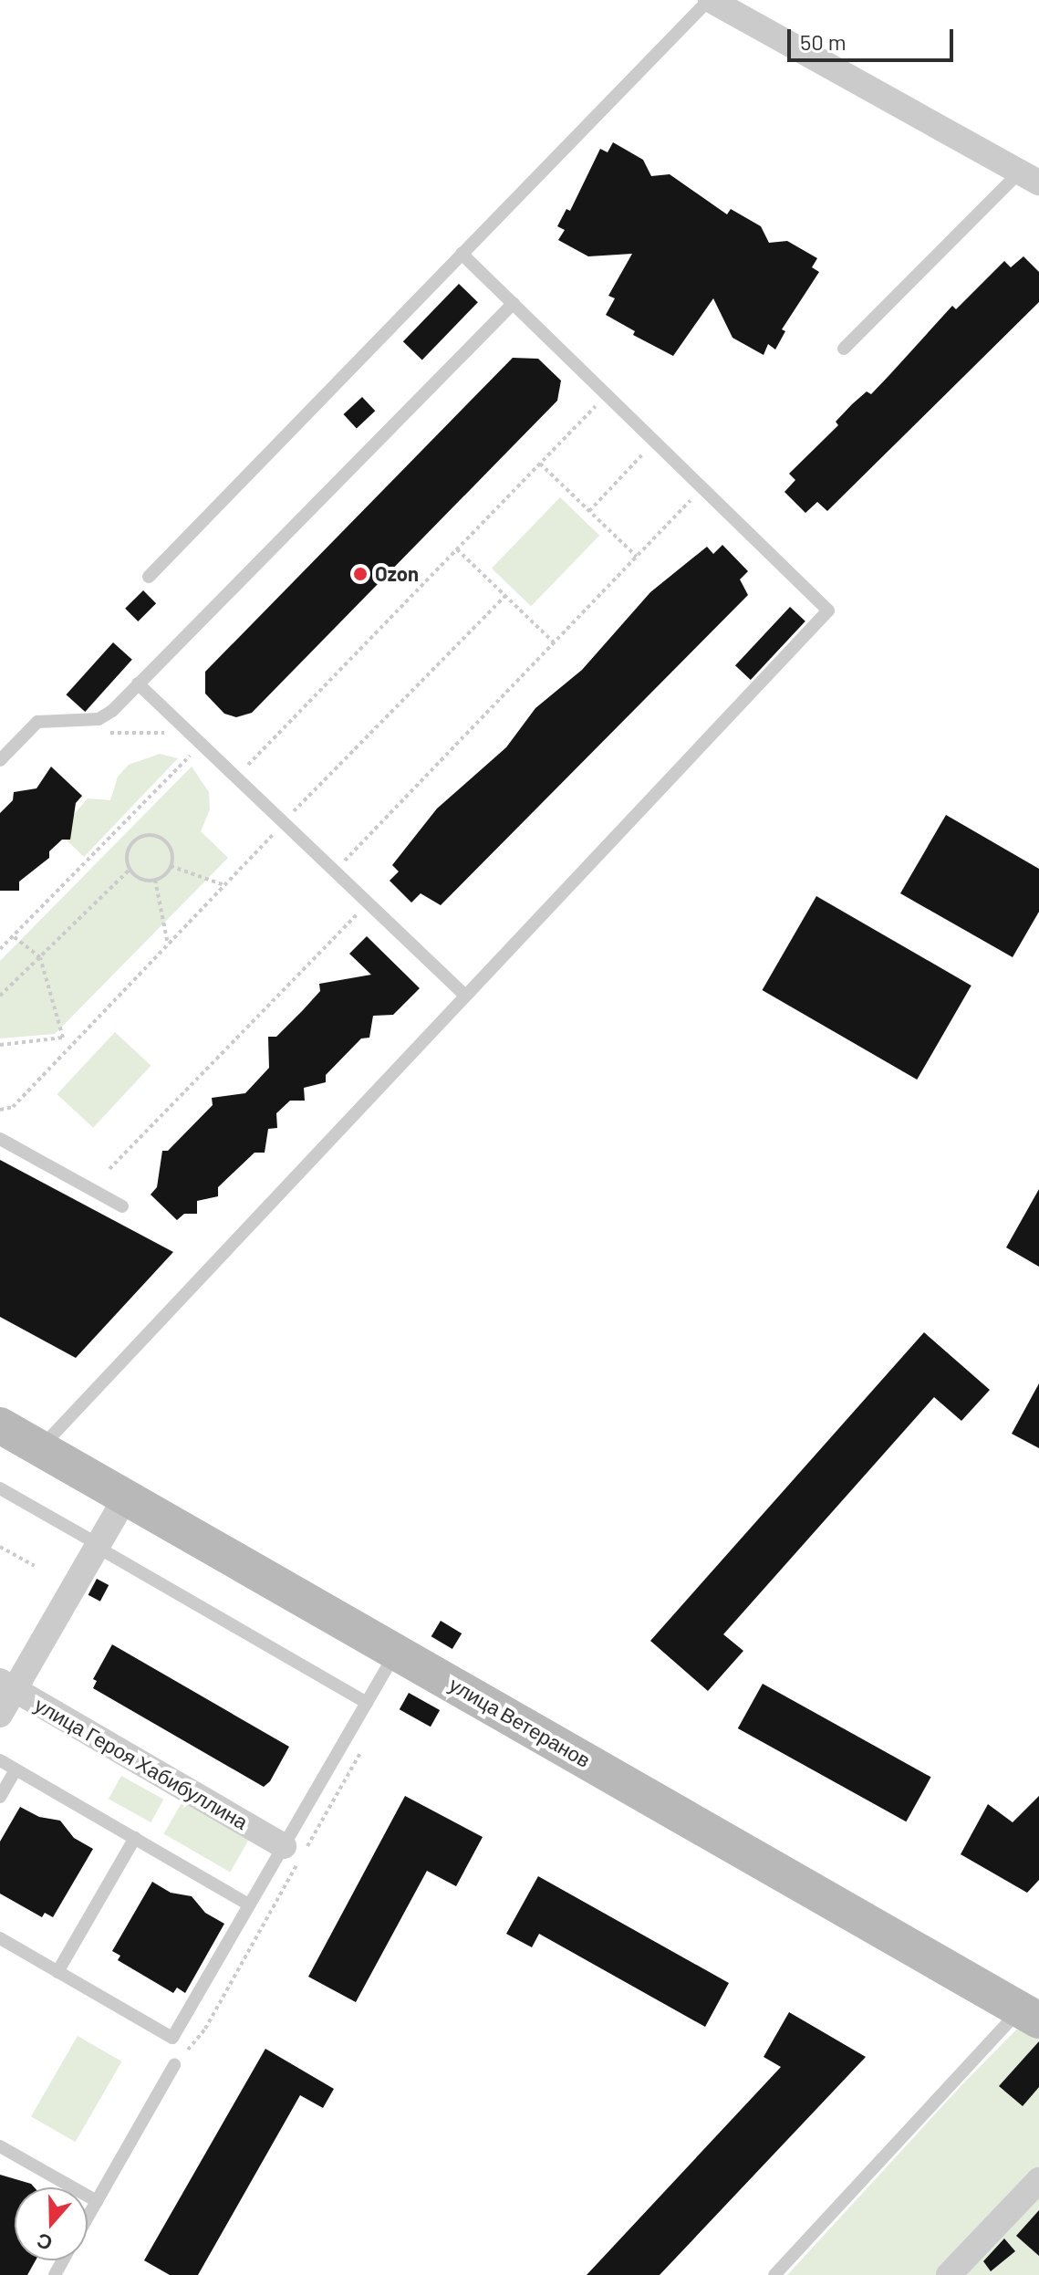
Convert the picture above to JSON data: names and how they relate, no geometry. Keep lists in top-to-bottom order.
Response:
{
  "streets": {
    "street": ["улица Ветеранов", "улица Героя Хабибуллина"]
  },
  "places": ["Ozon"],
  "scale_bar": "50 m",
  "north": "bottom"
}
